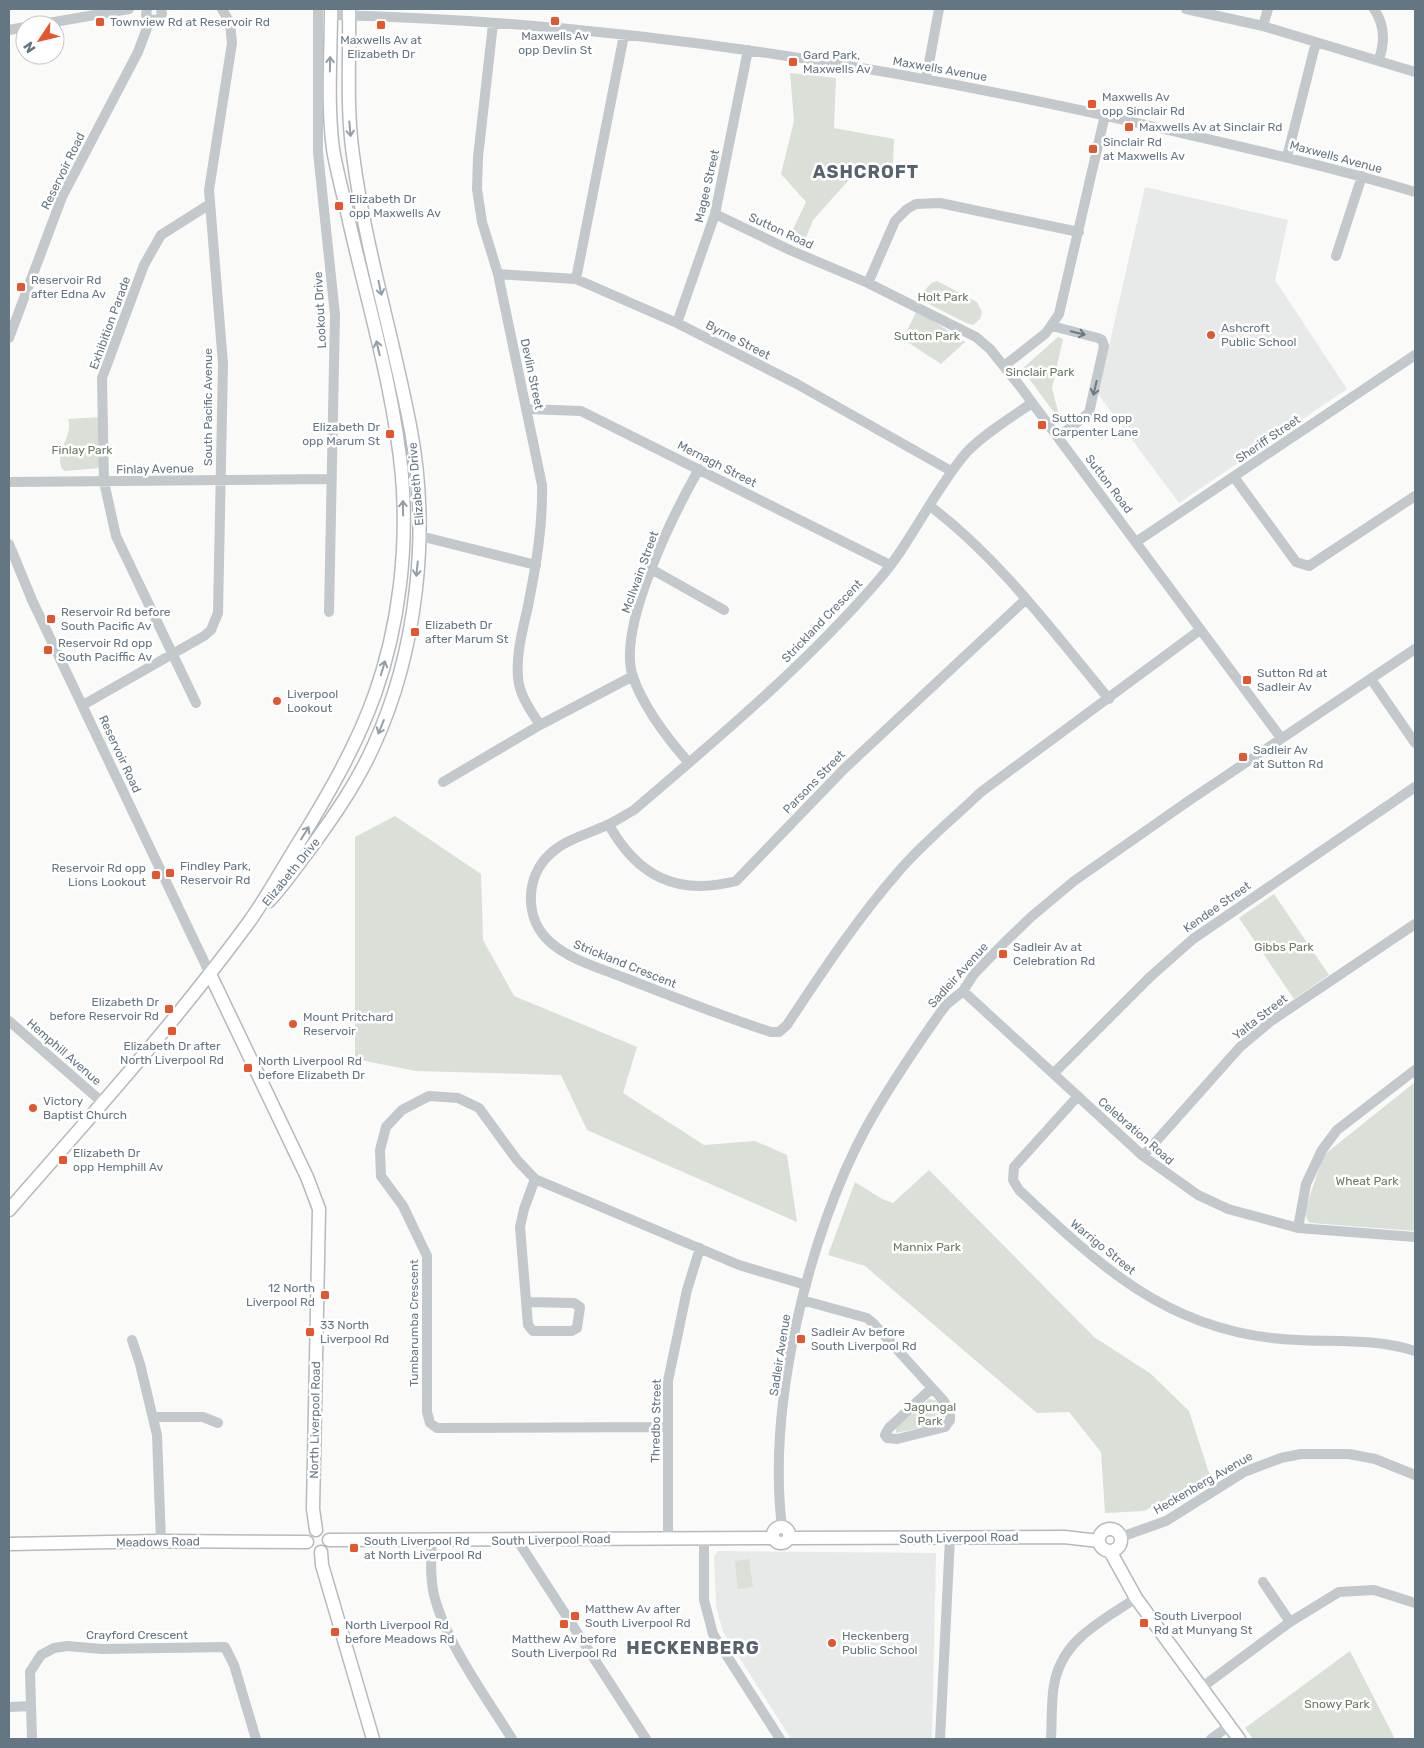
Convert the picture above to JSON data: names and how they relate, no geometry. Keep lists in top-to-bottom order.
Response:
{
  "streets": {
    "main road": [
      "Elizabeth Drive",
      "North Liverpool Road",
      "South Liverpool Road",
      "Meadows Road"
    ],
    "street": [
      "Maxwells Avenue",
      "Reservoir Road",
      "Magee Street",
      "Sutton Road",
      "Lookout Drive",
      "Exhibition Parade",
      "Byrne Street",
      "Devlin Street",
      "South Pacific Avenue",
      "Sheriff Street",
      "Mernagh Street",
      "Finlay Avenue",
      "McIlwain Street",
      "Strickland Crescent",
      "Parsons Street",
      "Kendee Street",
      "Sadleir Avenue",
      "Yalta Street",
      "Hemphill Avenue",
      "Celebration Road",
      "Warrigo Street",
      "Tumbarumba Crescent",
      "Thredbo Street",
      "Heckenberg Avenue",
      "Crayford Crescent"
    ]
  },
  "crossings": [
    ["Maxwells Avenue", "Magee Street"],
    ["Maxwells Avenue", "Devlin Street"],
    ["Maxwells Avenue", "Elizabeth Drive"],
    ["Reservoir Road", "South Pacific Avenue"],
    ["Reservoir Road", "Elizabeth Drive"],
    ["Reservoir Road", "North Liverpool Road"],
    ["Magee Street", "Sutton Road"],
    ["Magee Street", "Byrne Street"],
    ["Sutton Road", "Sheriff Street"],
    ["Sutton Road", "Strickland Crescent"],
    ["Sutton Road", "Sadleir Avenue"],
    ["Lookout Drive", "Finlay Avenue"],
    ["Exhibition Parade", "South Pacific Avenue"],
    ["Exhibition Parade", "Finlay Avenue"],
    ["Byrne Street", "Devlin Street"],
    ["Byrne Street", "Strickland Crescent"],
    ["Devlin Street", "Mernagh Street"],
    ["South Pacific Avenue", "Finlay Avenue"],
    ["Mernagh Street", "McIlwain Street"],
    ["Mernagh Street", "Strickland Crescent"],
    ["Elizabeth Drive", "Hemphill Avenue"],
    ["Elizabeth Drive", "North Liverpool Road"],
    ["McIlwain Street", "Strickland Crescent"],
    ["Strickland Crescent", "Parsons Street"],
    ["Kendee Street", "Celebration Road"],
    ["Sadleir Avenue", "Celebration Road"],
    ["Sadleir Avenue", "Tumbarumba Crescent"],
    ["Sadleir Avenue", "South Liverpool Road"],
    ["Yalta Street", "Celebration Road"],
    ["Celebration Road", "Warrigo Street"],
    ["Tumbarumba Crescent", "Thredbo Street"],
    ["North Liverpool Road", "South Liverpool Road"],
    ["North Liverpool Road", "Meadows Road"],
    ["Thredbo Street", "South Liverpool Road"],
    ["Heckenberg Avenue", "South Liverpool Road"],
    ["South Liverpool Road", "Meadows Road"]
  ],
  "districts": ["ASHCROFT", "HECKENBERG"],
  "parks": [
    "Holt Park",
    "Sutton Park",
    "Sinclair Park",
    "Finlay Park",
    "Gibbs Park",
    "Wheat Park",
    "Mannix Park",
    "Jagungal Park",
    "Snowy Park"
  ],
  "places": {
    "transit": [
      "Maxwells Av opp Devlin St",
      "Townview Rd at Reservoir Rd",
      "Maxwells Av at Elizabeth Dr",
      "Gard Park, Maxwells Av",
      "Maxwells Av opp Sinclair Rd",
      "Maxwells Av at Sinclair Rd",
      "Sinclair Rd at Maxwells Av",
      "Elizabeth Dr opp Maxwells Av",
      "Reservoir Rd after Edna Av",
      "Sutton Rd opp Carpenter Lane",
      "Elizabeth Dr opp Marum St",
      "Reservoir Rd before South Pacific Av",
      "Elizabeth Dr after Marum St",
      "Reservoir Rd opp South Paciffic Av",
      "Sutton Rd at Sadleir Av",
      "Sadleir Av at Sutton Rd",
      "Findley Park, Reservoir Rd",
      "Reservoir Rd opp Lions Lookout",
      "Sadleir Av at Celebration Rd",
      "Elizabeth Dr before Reservoir Rd",
      "Elizabeth Dr after North Liverpool Rd",
      "North Liverpool Rd before Elizabeth Dr",
      "Elizabeth Dr opp Hemphill Av",
      "12 North Liverpool Rd",
      "33 North Liverpool Rd",
      "Sadleir Av before South Liverpool Rd",
      "South Liverpool Rd at North Liverpool Rd",
      "Matthew Av after South Liverpool Rd",
      "South Liverpool Rd at Munyang St",
      "Matthew Av before South Liverpool Rd",
      "North Liverpool Rd before Meadows Rd"
    ],
    "other": [
      "Ashcroft Public School",
      "Liverpool Lookout",
      "Mount Pritchard Reservoir",
      "Victory Baptist Church",
      "Heckenberg Public School"
    ]
  },
  "north": "bottom left"
}
